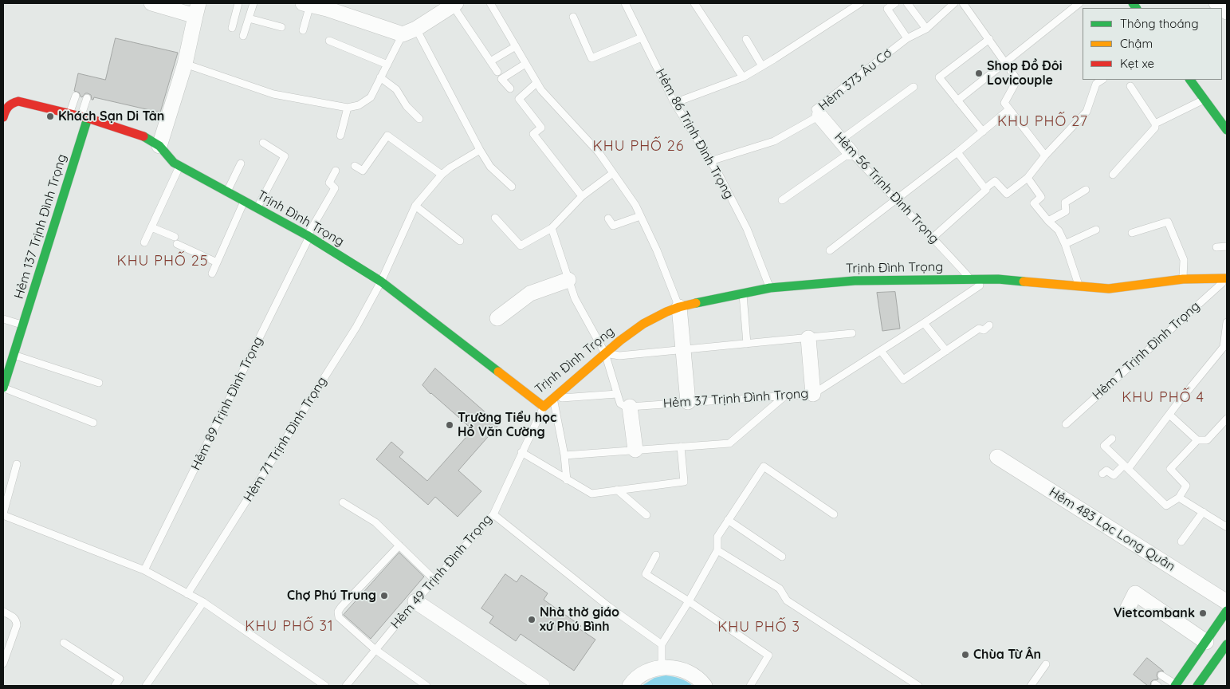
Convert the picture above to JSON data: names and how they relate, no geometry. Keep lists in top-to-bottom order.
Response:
{
  "streets": {
    "street": [
      "Hẻm 56 Trịnh Đình Trọng",
      "Trịnh Đình Trọng",
      "Hẻm 137 Trịnh Đình Trọng",
      "Hẻm 483 Lạc Long Quân"
    ],
    "lane": [
      "Hẻm 373 Âu Cơ",
      "Hẻm 86 Trịnh Đình Trọng",
      "Hẻm 7 Trịnh Đình Trọng",
      "Hẻm 37 Trịnh Đình Trọng",
      "Hẻm 89 Trịnh Đình Trọng",
      "Hẻm 71 Trịnh Đình Trọng",
      "Hẻm 49 Trịnh Đình Trọng"
    ]
  },
  "crossings": [
    ["Hẻm 373 Âu Cơ", "Hẻm 86 Trịnh Đình Trọng"],
    ["Hẻm 373 Âu Cơ", "Hẻm 56 Trịnh Đình Trọng"],
    ["Hẻm 86 Trịnh Đình Trọng", "Trịnh Đình Trọng"],
    ["Hẻm 56 Trịnh Đình Trọng", "Trịnh Đình Trọng"],
    ["Trịnh Đình Trọng", "Hẻm 137 Trịnh Đình Trọng"],
    ["Trịnh Đình Trọng", "Hẻm 7 Trịnh Đình Trọng"],
    ["Trịnh Đình Trọng", "Hẻm 37 Trịnh Đình Trọng"],
    ["Trịnh Đình Trọng", "Hẻm 89 Trịnh Đình Trọng"],
    ["Trịnh Đình Trọng", "Hẻm 71 Trịnh Đình Trọng"],
    ["Trịnh Đình Trọng", "Hẻm 49 Trịnh Đình Trọng"]
  ],
  "districts": [
    "KHU PHỐ 27",
    "KHU PHỐ 26",
    "KHU PHỐ 25",
    "KHU PHỐ 4",
    "KHU PHỐ 31",
    "KHU PHỐ 3"
  ],
  "places": [
    "Shop Đồ Đôi Lovicouple",
    "Khách Sạn Di Tân",
    "Trường Tiểu học Hồ Văn Cường",
    "Chợ Phú Trung",
    "Vietcombank",
    "Nhà thờ giáo xứ Phú Bình",
    "Chùa Từ Ân"
  ],
  "legend": ["Thông thoáng", "Chậm", "Kẹt xe"]
}
